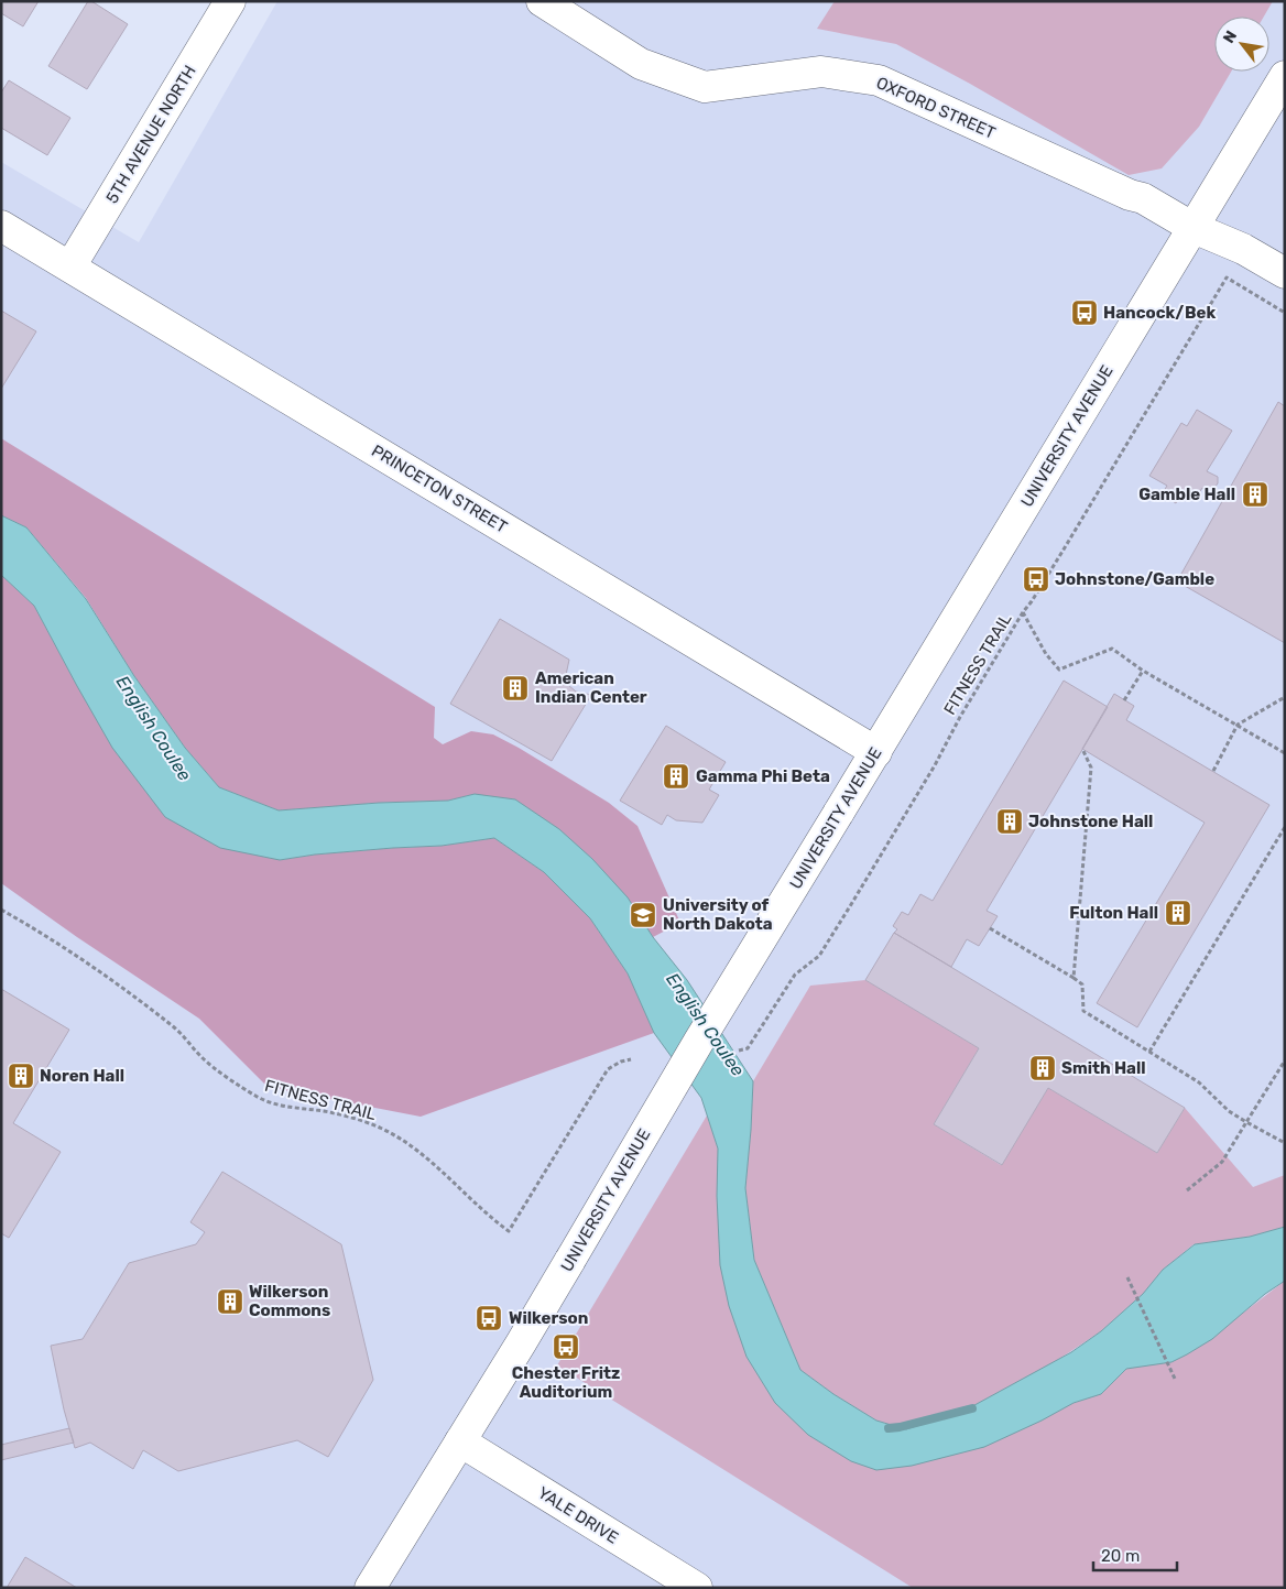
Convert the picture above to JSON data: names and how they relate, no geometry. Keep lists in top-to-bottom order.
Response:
{
  "streets": {
    "street": [
      "OXFORD STREET",
      "5TH AVENUE NORTH",
      "UNIVERSITY AVENUE",
      "PRINCETON STREET",
      "YALE DRIVE"
    ],
    "path": ["FITNESS TRAIL"]
  },
  "crossings": [
    ["OXFORD STREET", "UNIVERSITY AVENUE"],
    ["5TH AVENUE NORTH", "PRINCETON STREET"],
    ["UNIVERSITY AVENUE", "PRINCETON STREET"],
    ["UNIVERSITY AVENUE", "YALE DRIVE"]
  ],
  "water": ["English Coulee"],
  "places": {
    "bus stop": [
      "Hancock/Bek",
      "Johnstone/Gamble",
      "Wilkerson",
      "Chester Fritz Auditorium"
    ],
    "building": [
      "Gamble Hall",
      "American Indian Center",
      "Gamma Phi Beta",
      "Johnstone Hall",
      "Fulton Hall",
      "Smith Hall",
      "Noren Hall",
      "Wilkerson Commons"
    ],
    "school or university": ["University of North Dakota"]
  },
  "scale_bar": "20 m",
  "north": "top left"
}
